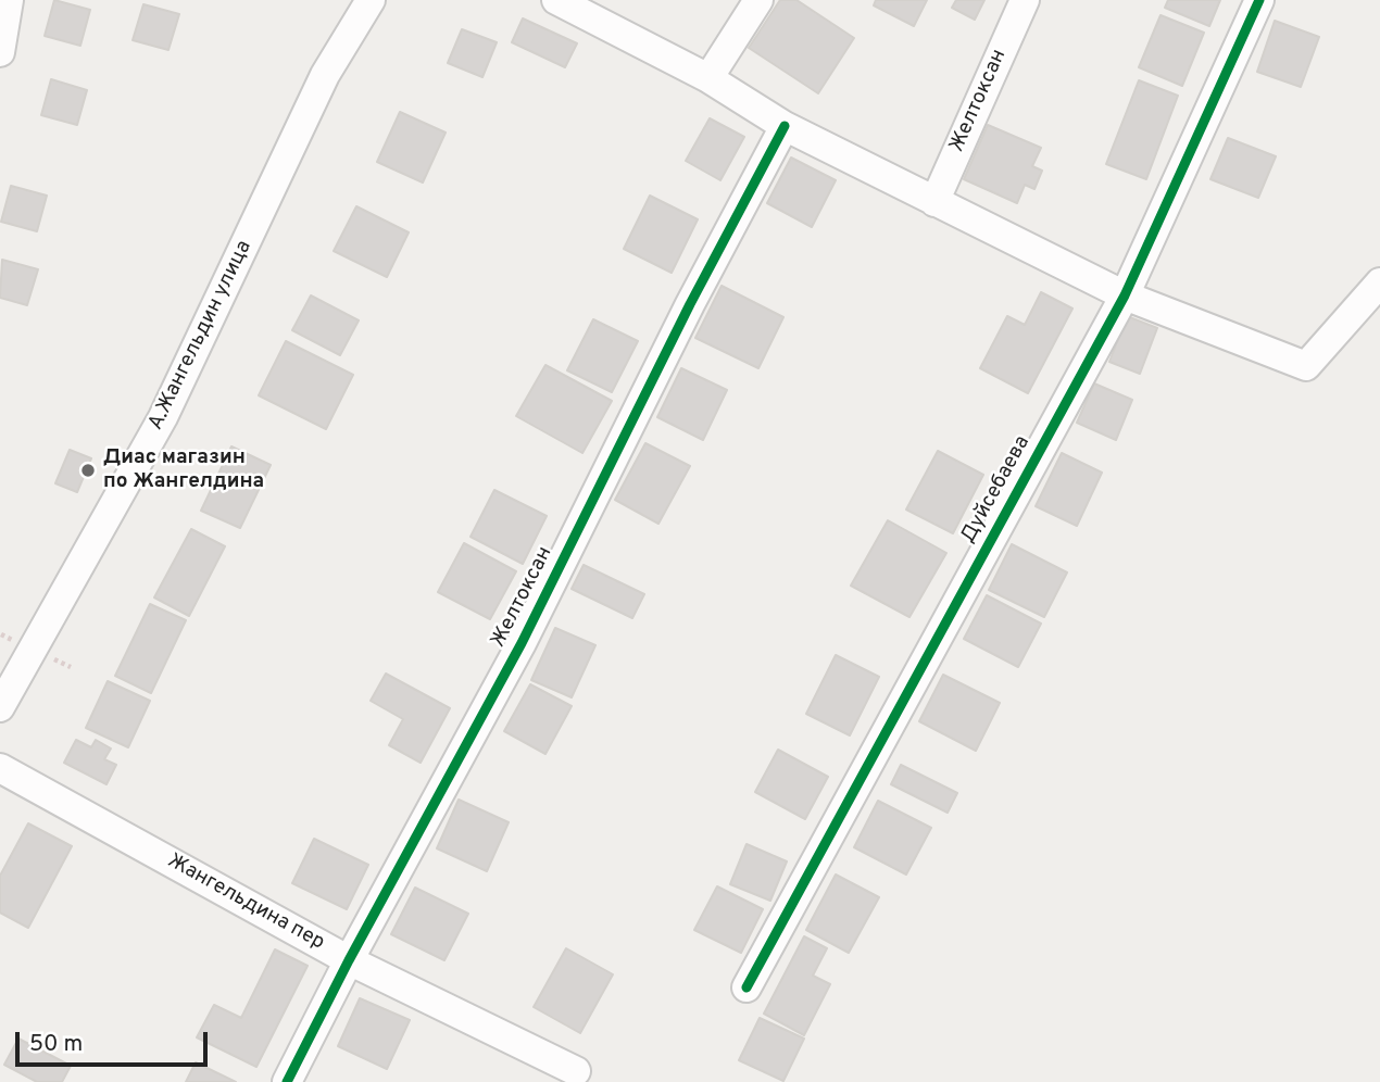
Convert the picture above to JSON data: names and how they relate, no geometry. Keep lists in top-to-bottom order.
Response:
{
  "streets": {
    "street": [
      "Желтоксан",
      "А.Жангельдин улица",
      "Дуйсебаева",
      "Жангельдина пер"
    ]
  },
  "crossings": [
    ["Желтоксан", "Жангельдина пер"]
  ],
  "places": ["Диас магазин по Жангелдина"],
  "scale_bar": "50 m"
}
